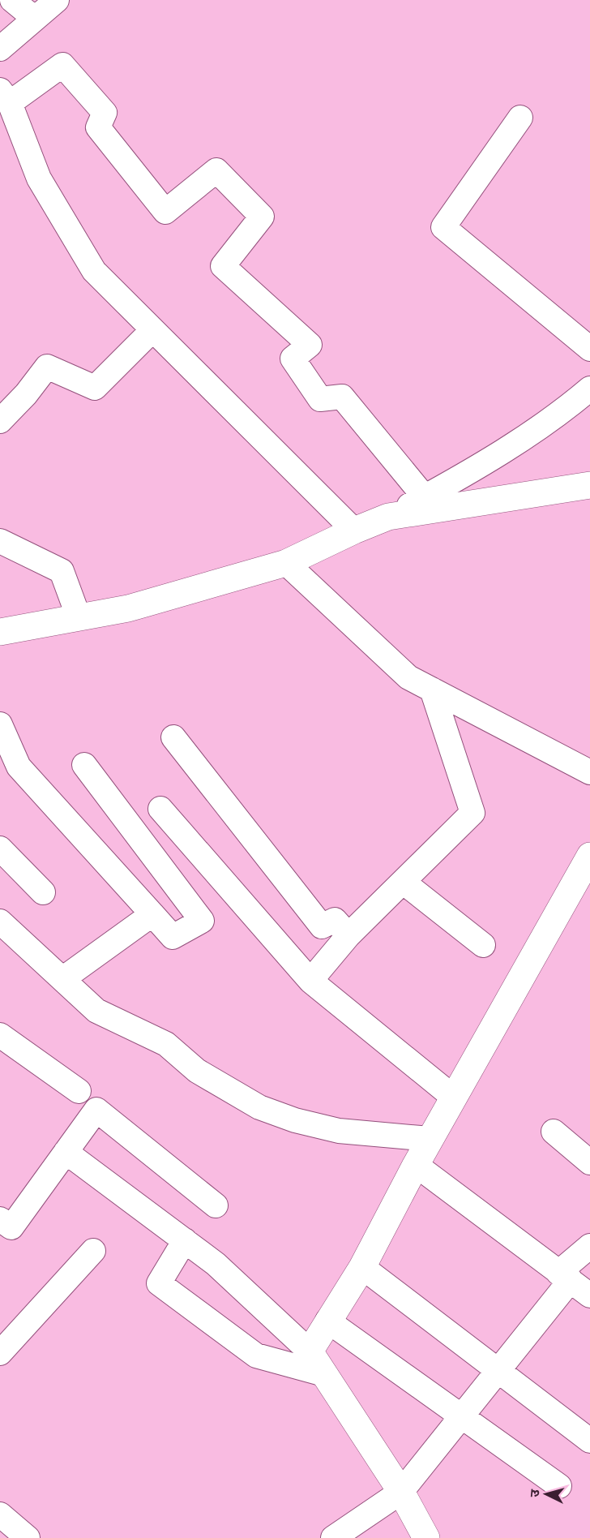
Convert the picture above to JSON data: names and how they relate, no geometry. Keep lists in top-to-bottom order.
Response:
{
  "north": "left"
}
